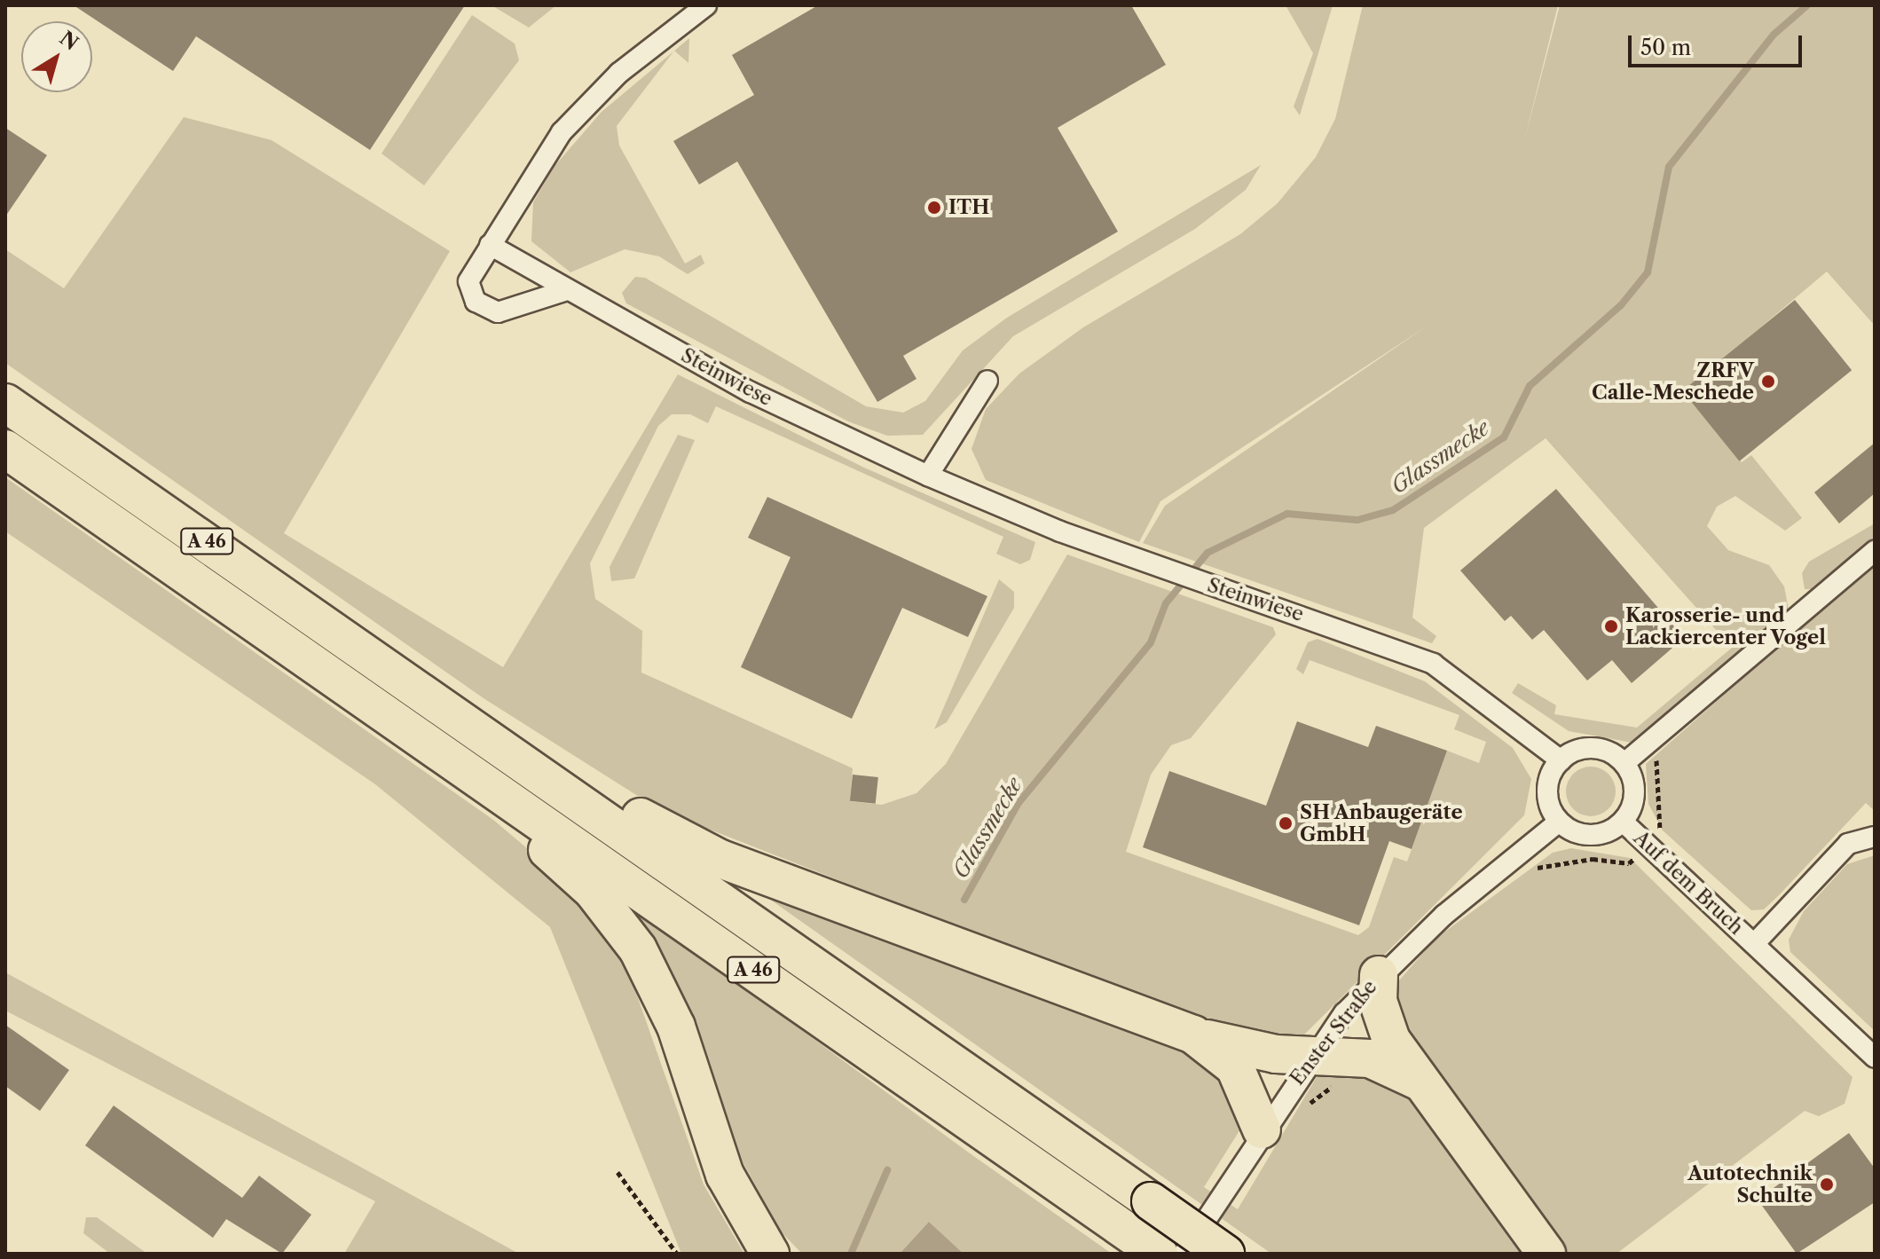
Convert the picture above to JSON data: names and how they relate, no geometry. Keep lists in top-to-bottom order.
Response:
{
  "streets": {
    "highway": ["A 46"],
    "street": ["Steinwiese", "Auf dem Bruch", "Enster Straße"]
  },
  "crossings": [
    ["Steinwiese", "Auf dem Bruch"],
    ["Steinwiese", "Enster Straße"],
    ["Auf dem Bruch", "Enster Straße"]
  ],
  "water": ["Glassmecke"],
  "places": [
    "ITH",
    "ZRFV Calle-Meschede",
    "Karosserie- und Lackiercenter Vogel",
    "SH Anbaugeräte GmbH",
    "Autotechnik Schulte"
  ],
  "scale_bar": "50 m",
  "north": "top right"
}
